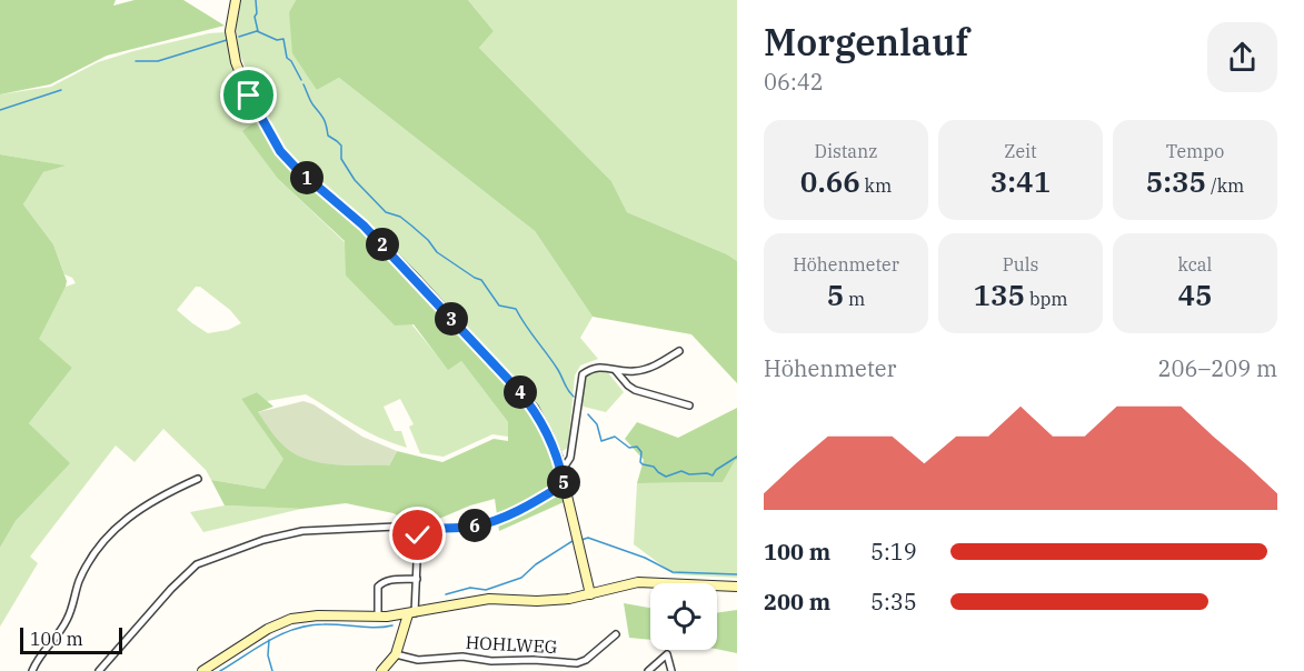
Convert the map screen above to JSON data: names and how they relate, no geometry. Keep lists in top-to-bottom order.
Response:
{
  "streets": {
    "street": ["HOHLWEG"]
  },
  "scale_bar": "100 m",
  "page": {
    "heading": ["Morgenlauf", "06:42"],
    "stats": [
      ["Distanz", "0.66 km"],
      ["Zeit", "3:41"],
      ["Tempo", "5:35 /km"],
      ["Höhenmeter", "5 m"],
      ["Puls", "135 bpm"],
      ["kcal", "45"]
    ],
    "pins": [
      "1",
      "2",
      "3",
      "4",
      "5",
      "6"
    ],
    "chart": ["Höhenmeter", "206–209 m"],
    "list": [
      {
        "name": "100 m",
        "note": "5:19"
      },
      {
        "name": "200 m",
        "note": "5:35"
      }
    ],
    "scale": "100 m"
  }
}
